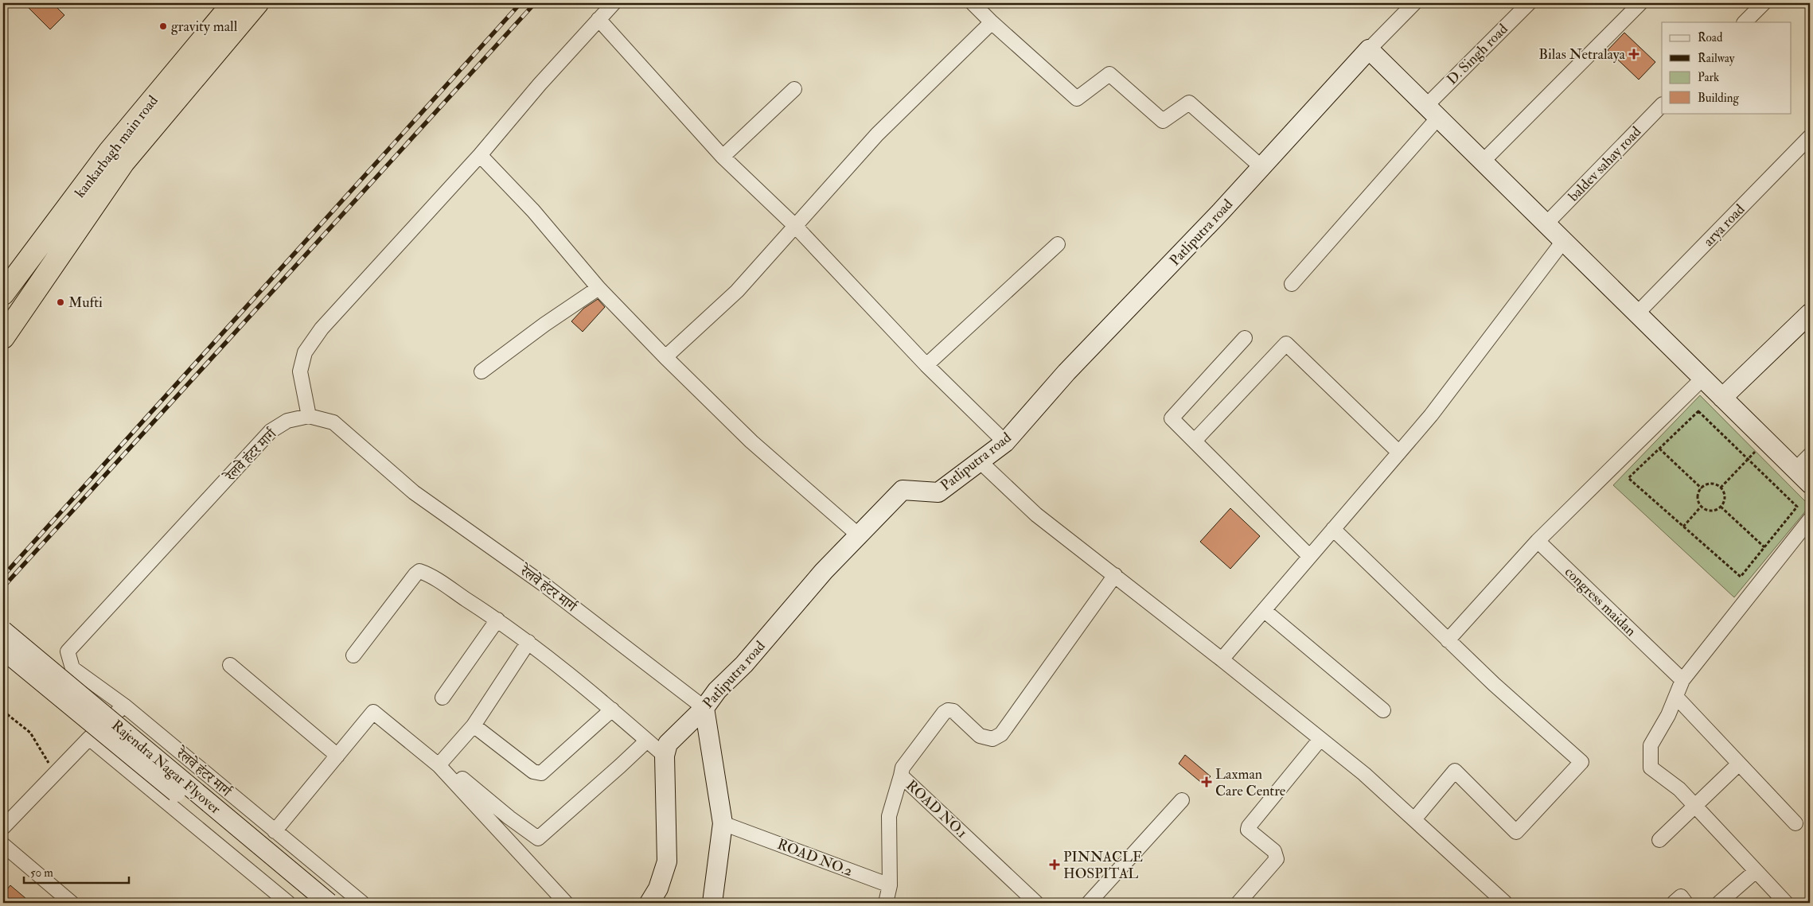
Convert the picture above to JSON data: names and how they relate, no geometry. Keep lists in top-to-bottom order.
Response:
{
  "streets": {
    "highway": ["kankarbagh main road"],
    "street": [
      "D. Singh road",
      "baldev sahay road",
      "arya road",
      "Patliputra road",
      "रेलवे हंटर मार्ग",
      "congress maidan",
      "Rajendra Nagar Flyover",
      "ROAD NO.1",
      "ROAD NO.2"
    ]
  },
  "crossings": [
    ["Patliputra road", "रेलवे हंटर मार्ग"],
    ["ROAD NO.1", "ROAD NO.2"]
  ],
  "places": {
    "other": ["gravity mall", "Mufti"],
    "health": ["Bilas Netralaya", "Laxman Care Centre", "PINNACLE HOSPITAL"]
  },
  "legend": [
    "Road",
    "Railway",
    "Park",
    "Building"
  ],
  "scale_bar": "50 m"
}
